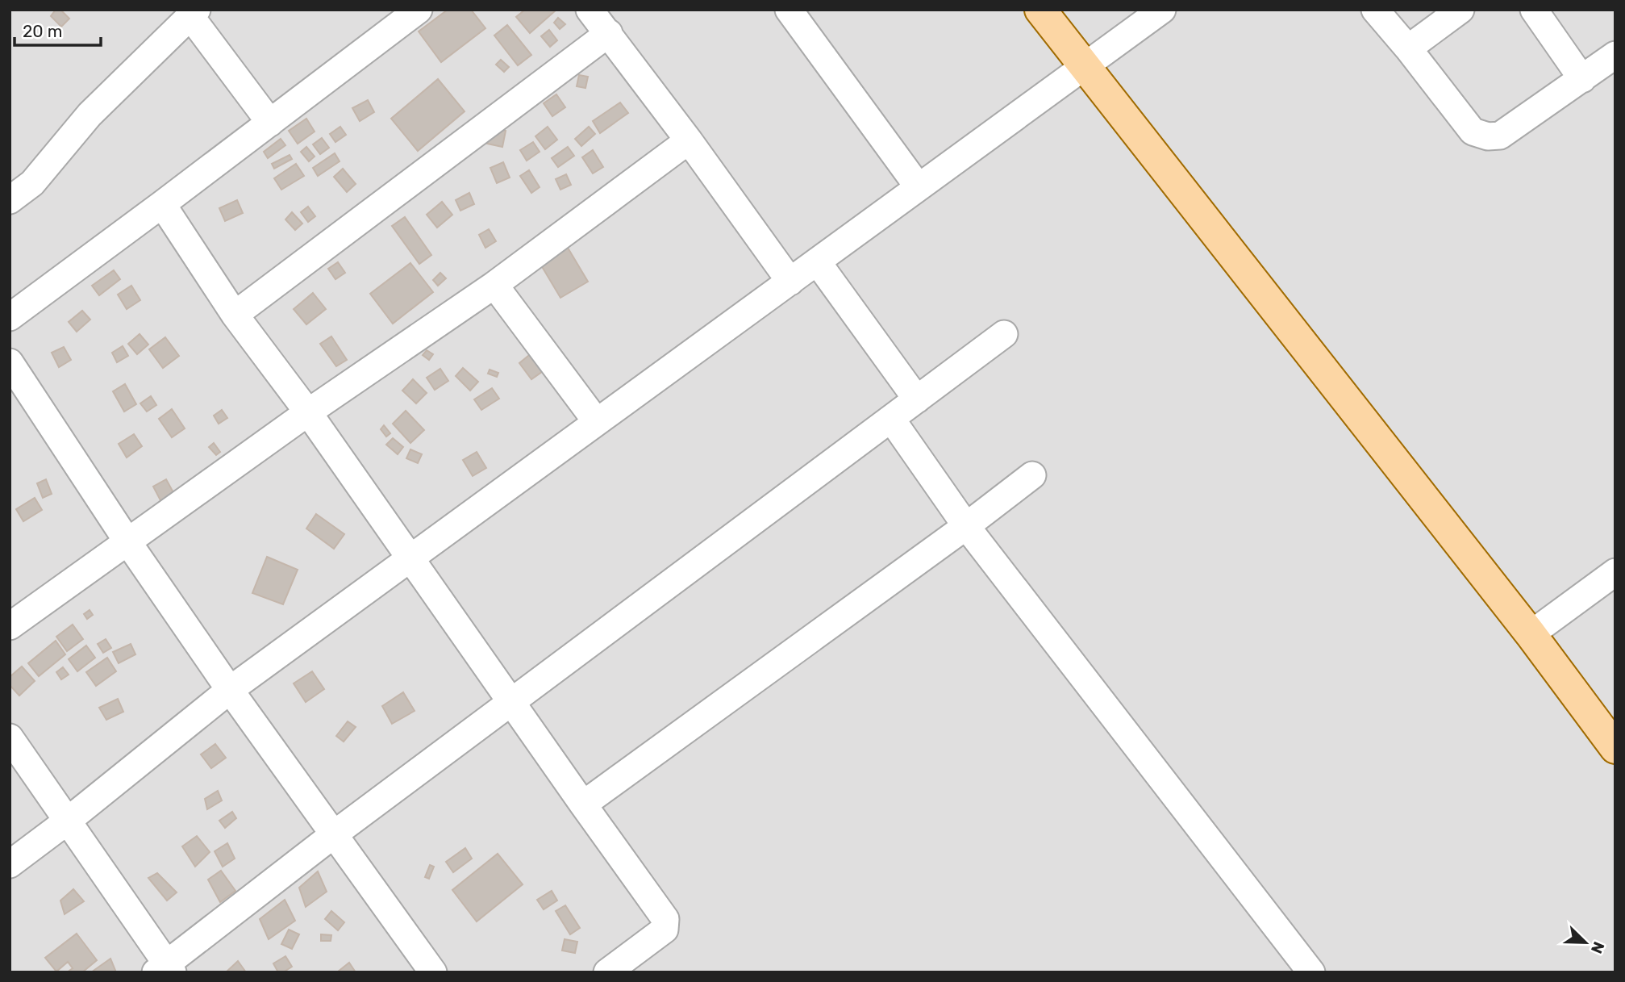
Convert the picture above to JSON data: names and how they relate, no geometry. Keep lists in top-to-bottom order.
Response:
{
  "scale_bar": "20 m",
  "north": "bottom right"
}
